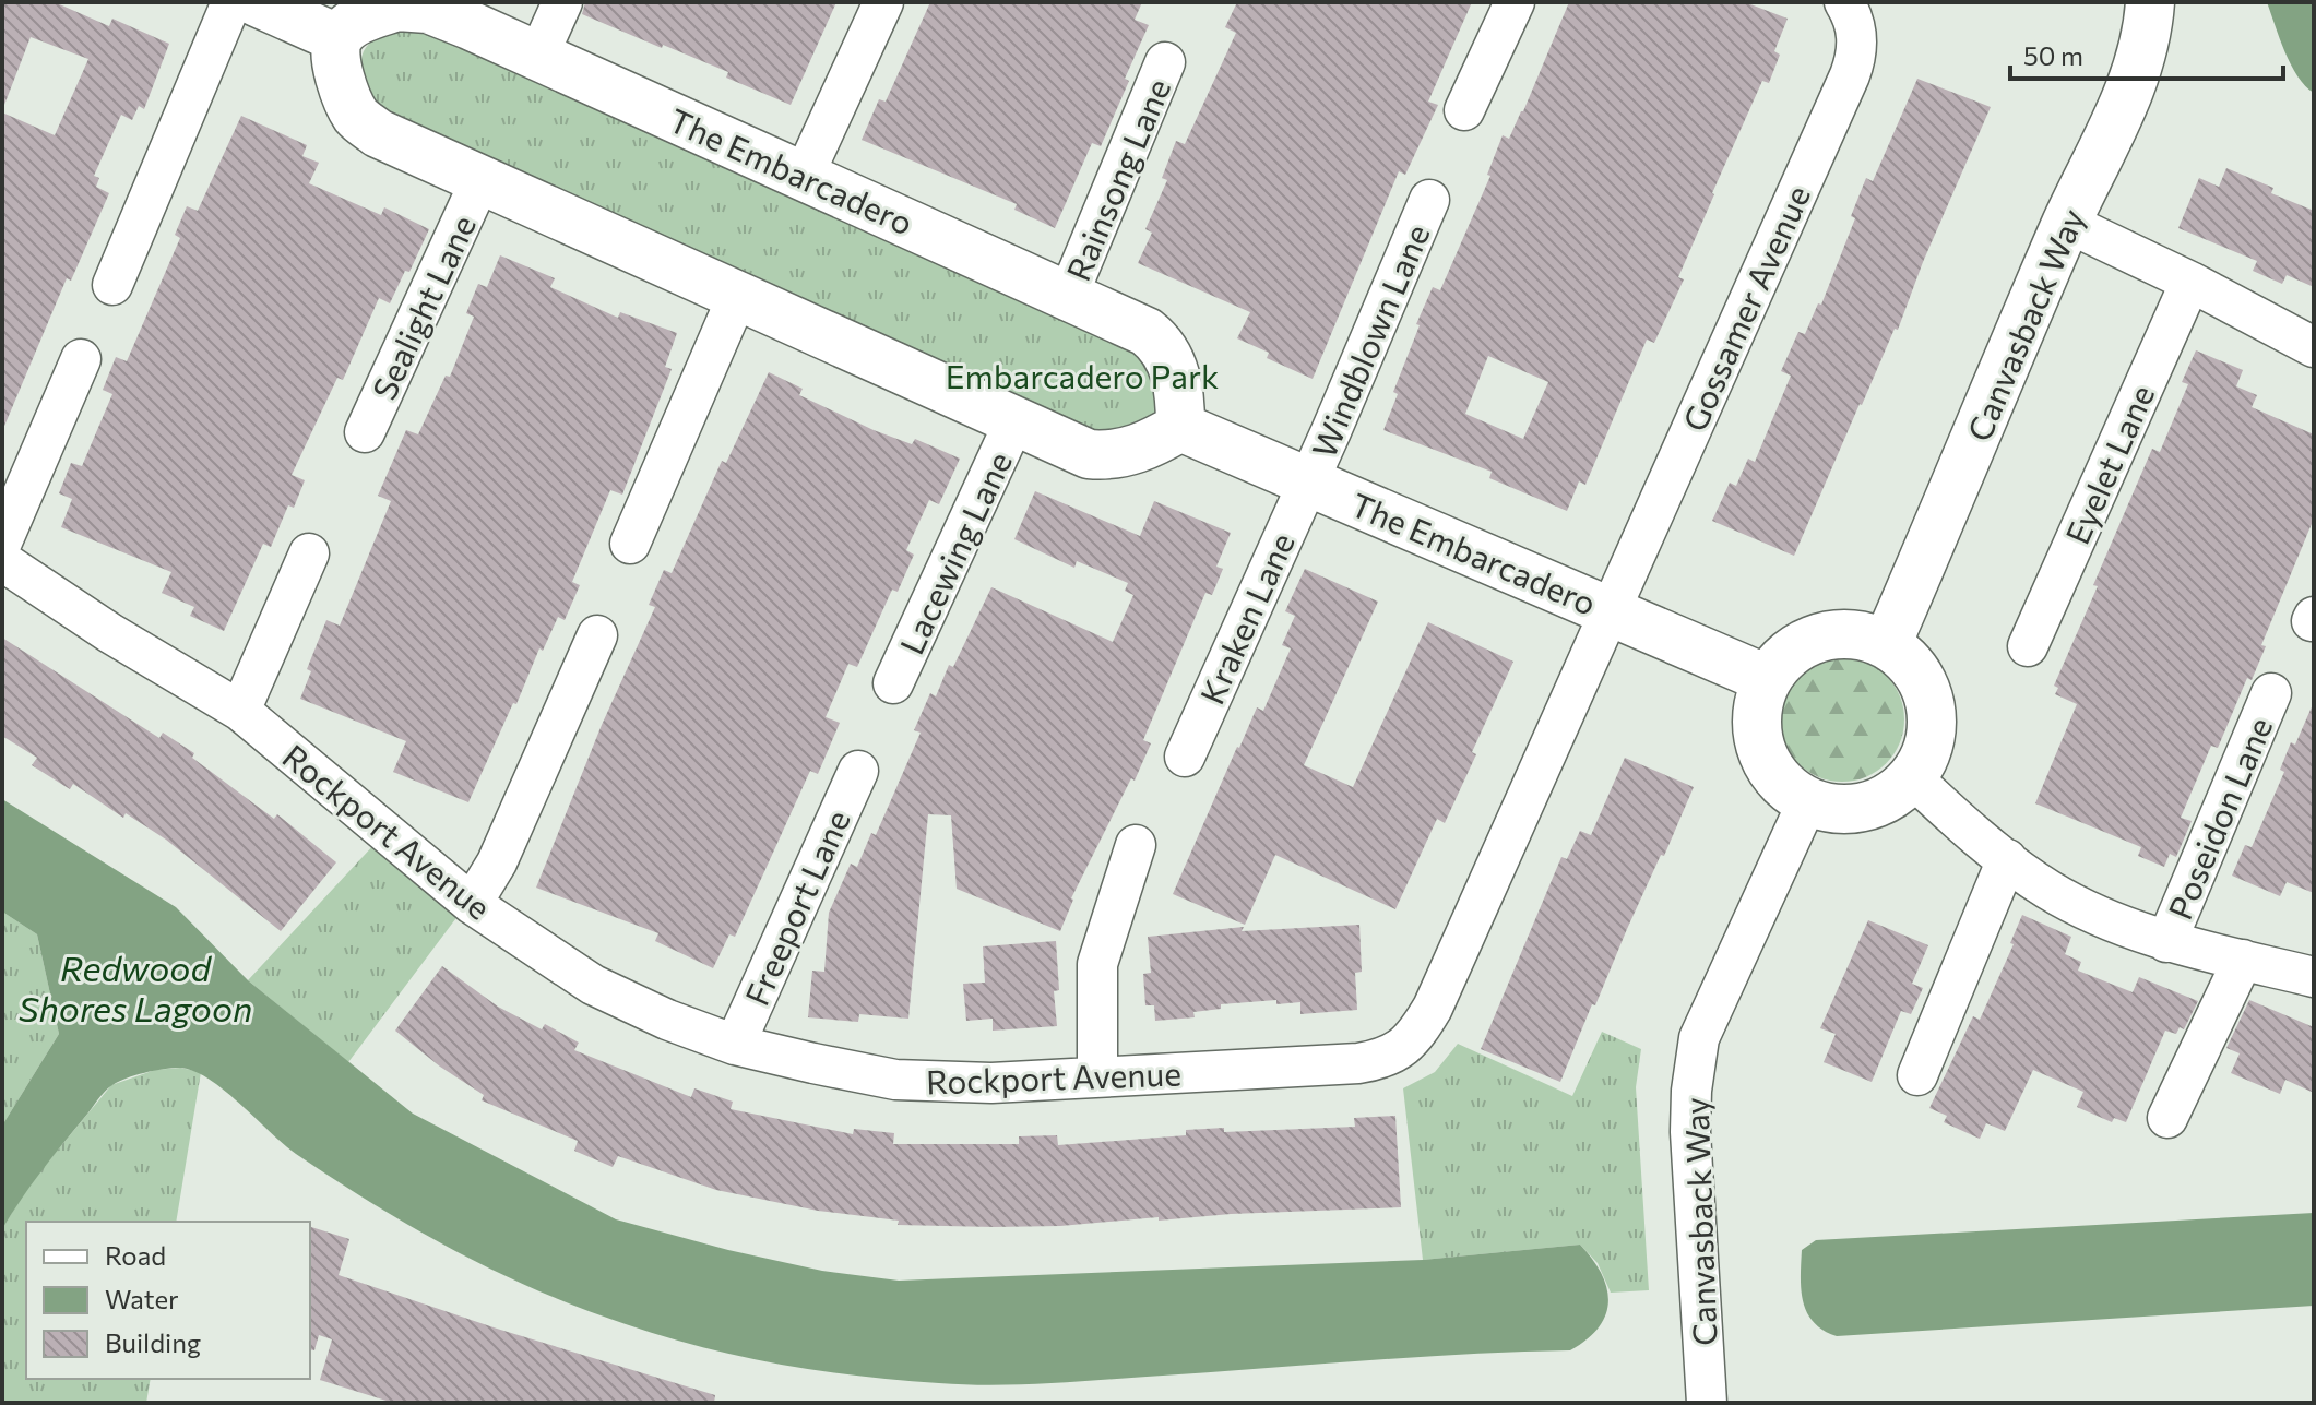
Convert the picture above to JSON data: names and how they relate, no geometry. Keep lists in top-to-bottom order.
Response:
{
  "streets": {
    "street": [
      "The Embarcadero",
      "Rainsong Lane",
      "Sealight Lane",
      "Gossamer Avenue",
      "Canvasback Way",
      "Windblown Lane",
      "Eyelet Lane",
      "Lacewing Lane",
      "Kraken Lane",
      "Poseidon Lane",
      "Rockport Avenue",
      "Freeport Lane"
    ]
  },
  "crossings": [
    ["The Embarcadero", "Rainsong Lane"],
    ["The Embarcadero", "Gossamer Avenue"],
    ["The Embarcadero", "Canvasback Way"],
    ["The Embarcadero", "Windblown Lane"],
    ["The Embarcadero", "Kraken Lane"],
    ["The Embarcadero", "Rockport Avenue"],
    ["Gossamer Avenue", "Rockport Avenue"],
    ["Windblown Lane", "Kraken Lane"],
    ["Rockport Avenue", "Freeport Lane"]
  ],
  "water": ["Redwood Shores Lagoon"],
  "parks": ["Embarcadero Park"],
  "legend": ["Road", "Water", "Building"],
  "scale_bar": "50 m"
}
